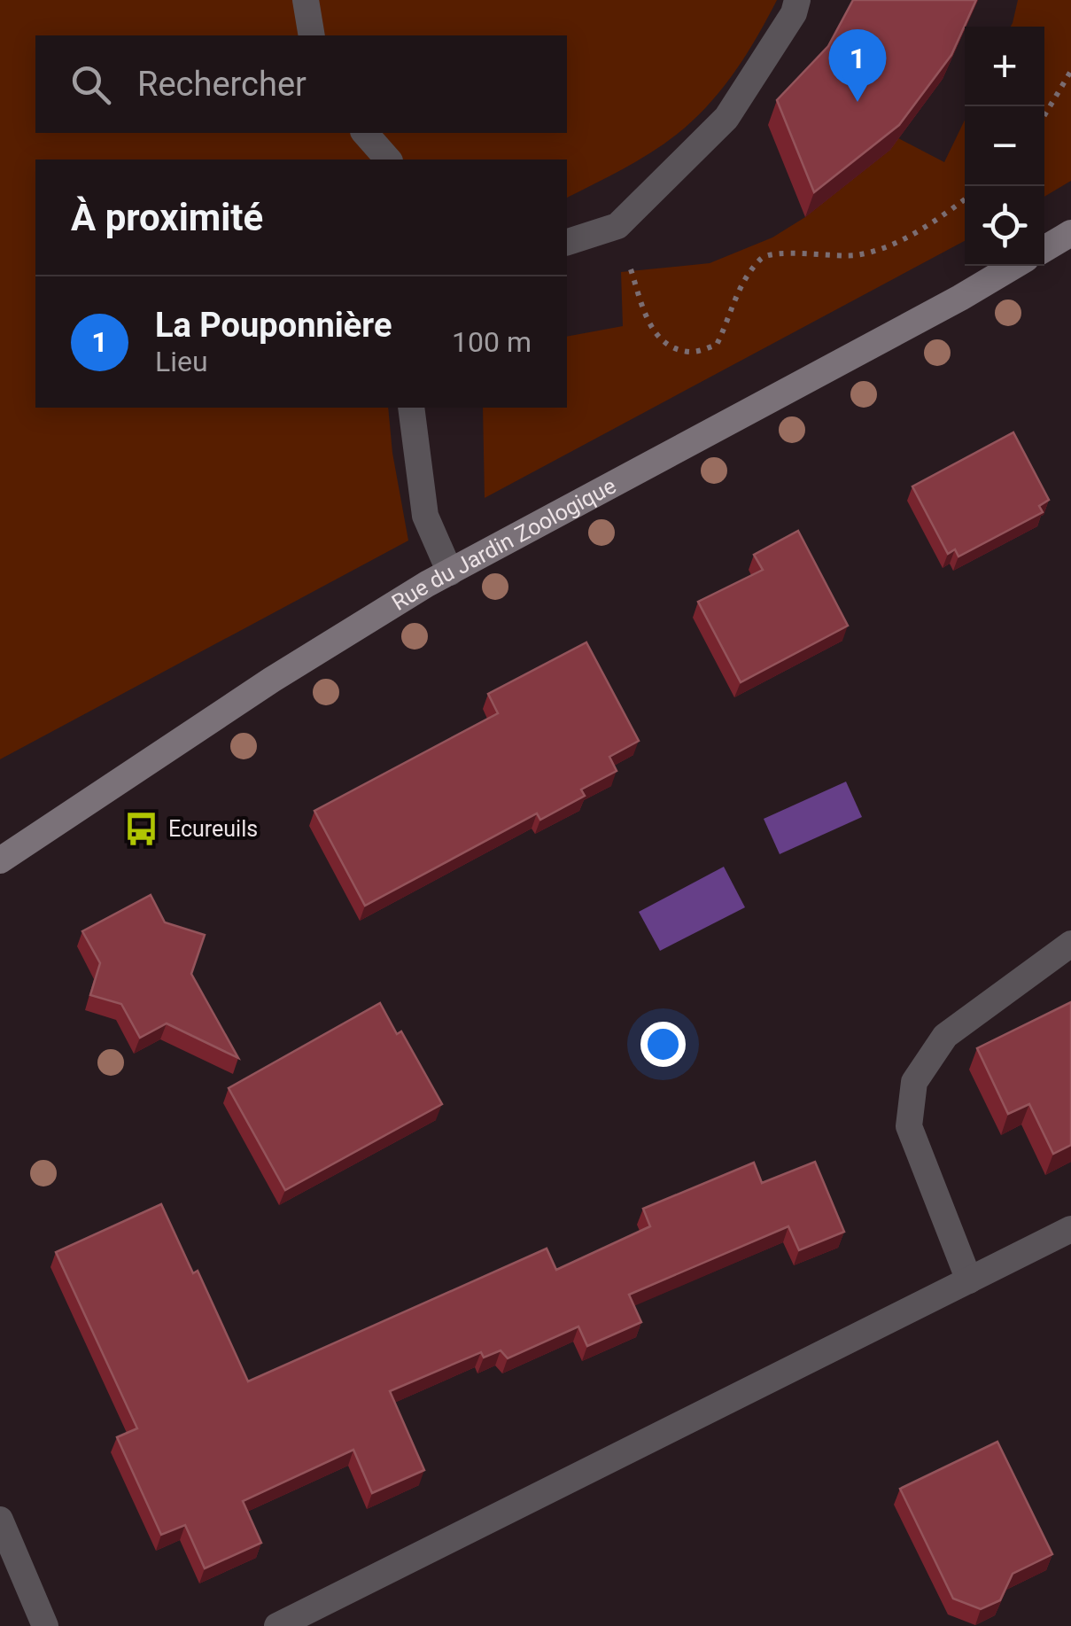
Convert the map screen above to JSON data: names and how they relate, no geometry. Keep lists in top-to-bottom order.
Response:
{
  "streets": {
    "main road": ["Rue du Jardin Zoologique"]
  },
  "places": {
    "bus stop": ["Ecureuils"]
  },
  "page": {
    "map_buttons": ["+", "−"],
    "pins": "1",
    "search": "Rechercher",
    "heading": "À proximité",
    "list": [
      {
        "mark": "1",
        "name": "La Pouponnière",
        "note": "Lieu",
        "value": "100 m"
      }
    ]
  }
}
